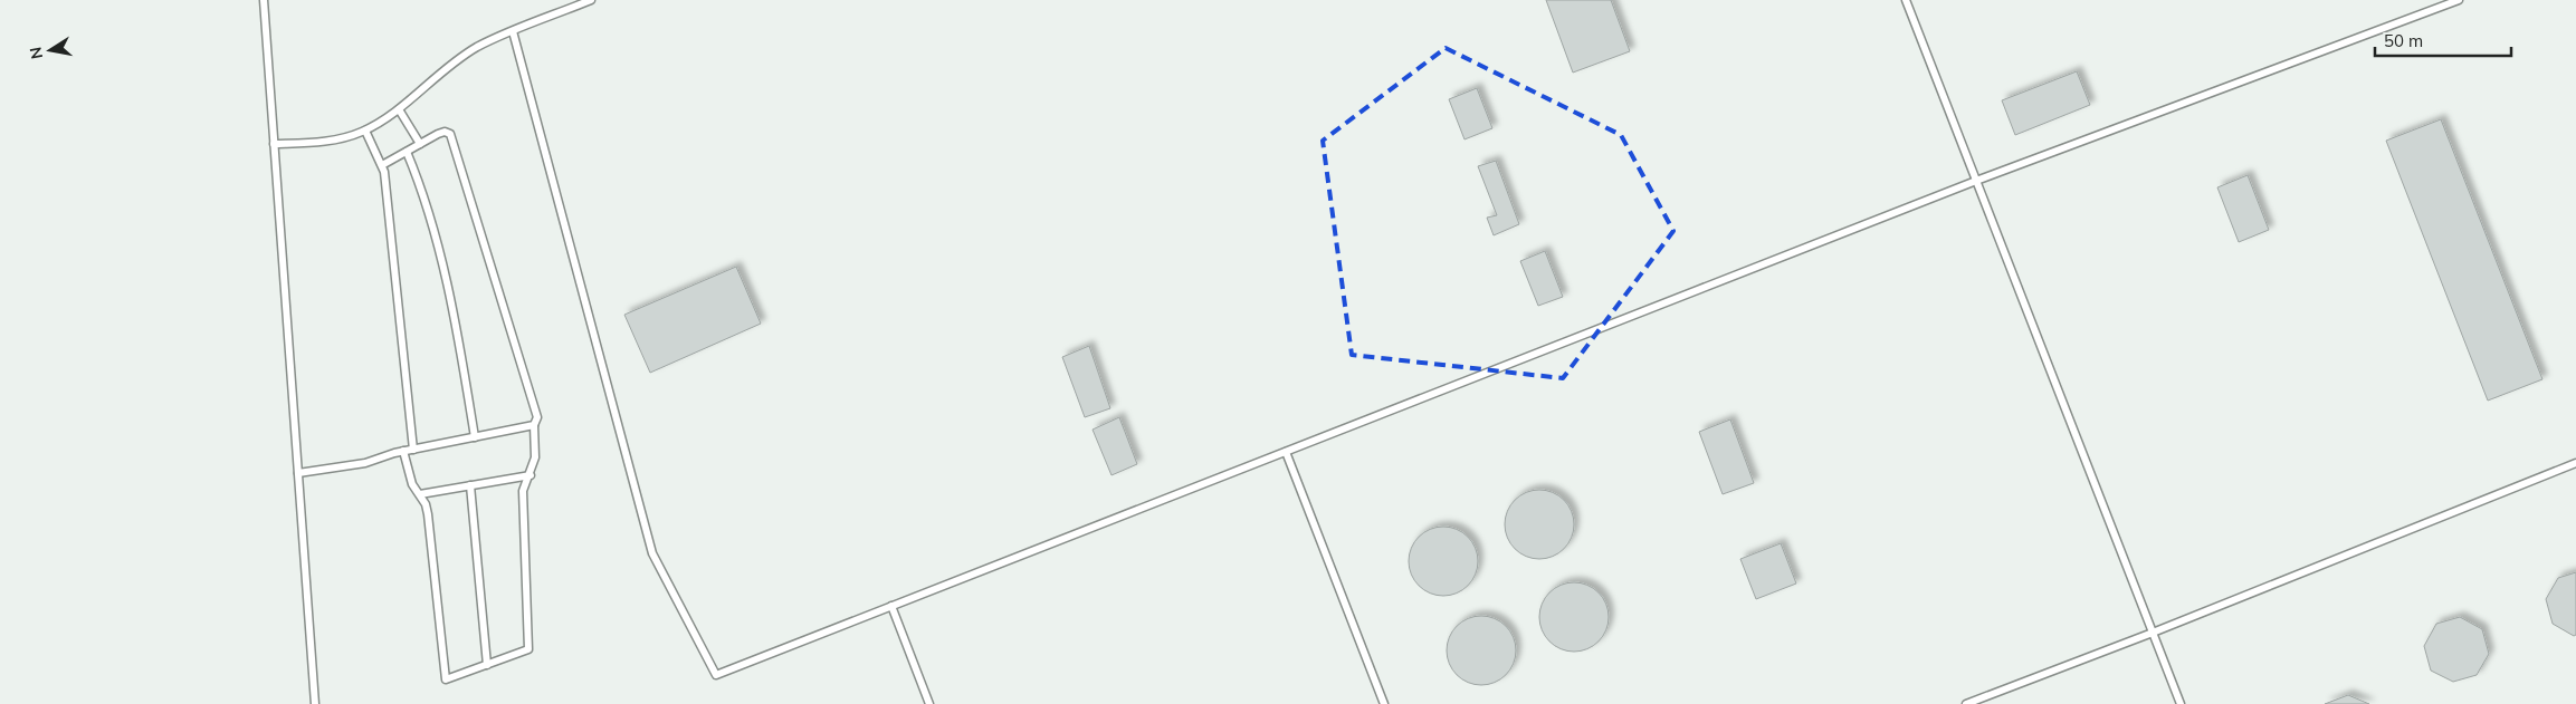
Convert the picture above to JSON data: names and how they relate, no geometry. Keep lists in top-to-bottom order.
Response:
{
  "scale_bar": "50 m",
  "north": "left"
}
